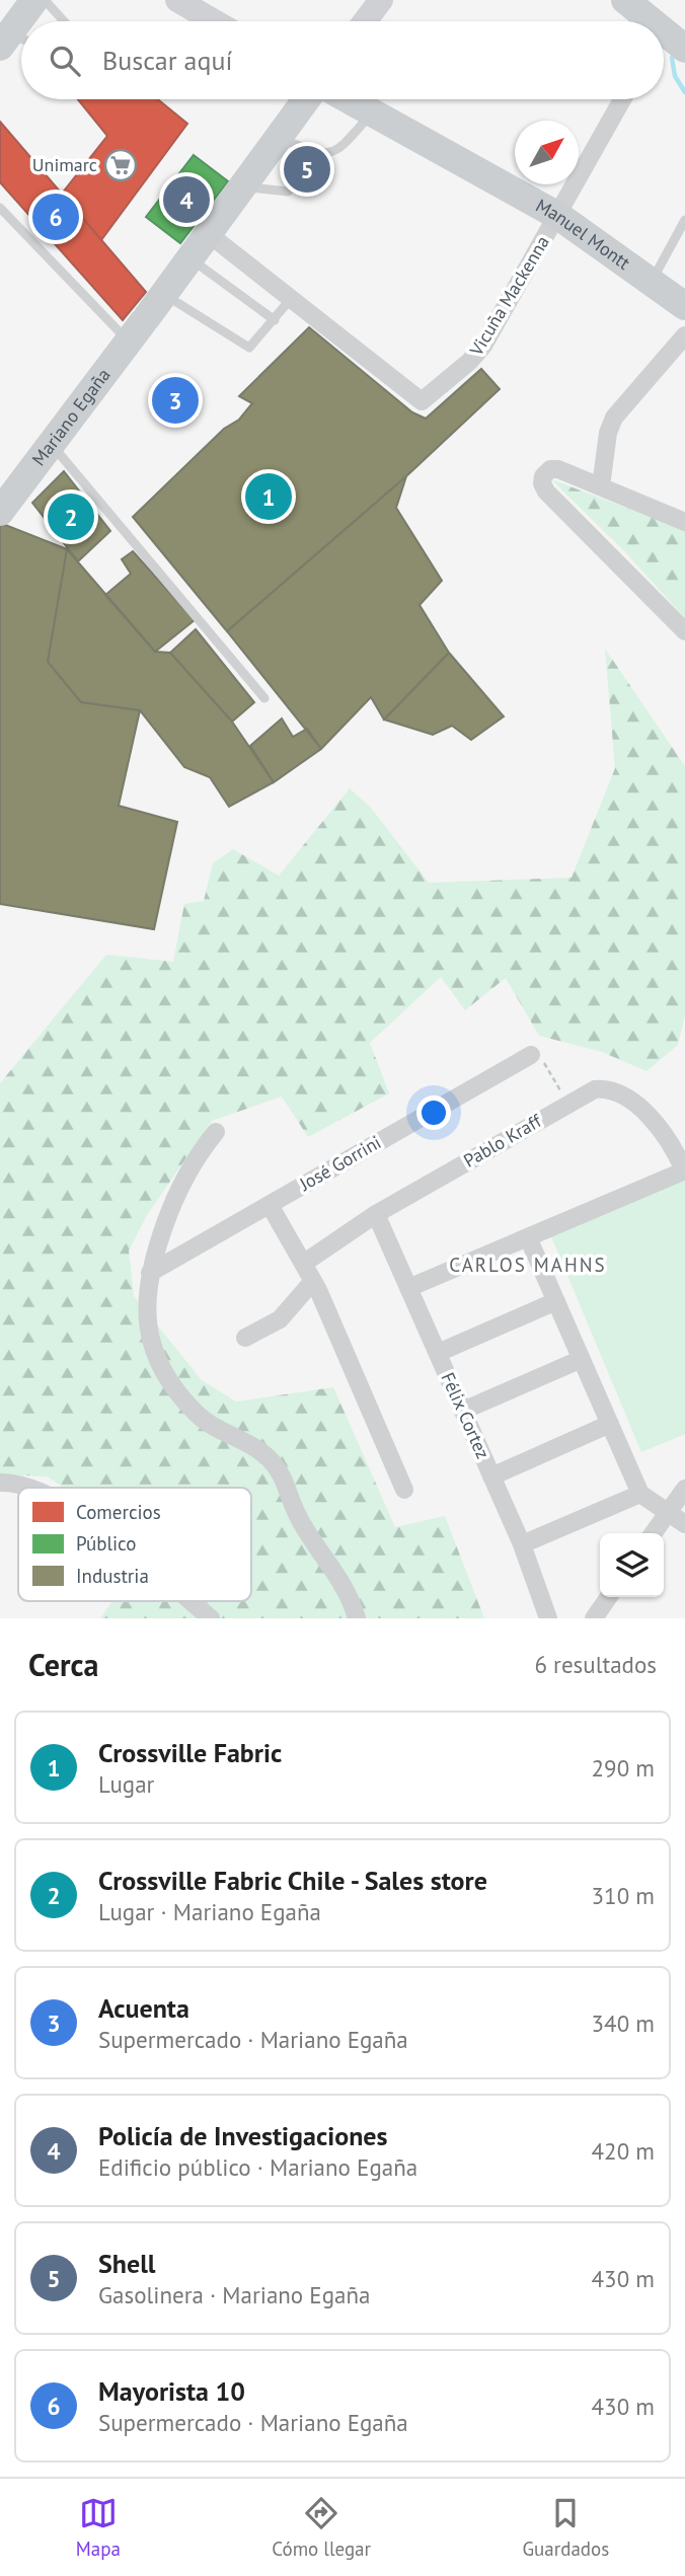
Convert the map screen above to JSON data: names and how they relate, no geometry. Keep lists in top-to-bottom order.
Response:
{
  "streets": {
    "main road": ["Manuel Montt", "Mariano Egaña"],
    "street": [
      "Vicuña Mackenna",
      "Pablo Kraff",
      "José Gorrini",
      "Félix Cortez"
    ]
  },
  "crossings": [
    ["Manuel Montt", "Vicuña Mackenna"],
    ["Vicuña Mackenna", "Mariano Egaña"],
    ["Pablo Kraff", "Félix Cortez"]
  ],
  "districts": ["CARLOS MAHNS"],
  "places": {
    "supermarket": ["Unimarc"]
  },
  "legend": ["Comercios", "Público", "Industria"],
  "north": "top right",
  "page": {
    "search": "Buscar aquí",
    "pins": [
      "5",
      "4",
      "6",
      "3",
      "1",
      "2"
    ],
    "heading": ["Cerca", "6 resultados"],
    "list": [
      {
        "mark": "1",
        "name": "Crossville Fabric",
        "note": "Lugar",
        "value": "290 m"
      },
      {
        "mark": "2",
        "name": "Crossville Fabric Chile - Sales store",
        "note": "Lugar · Mariano Egaña",
        "value": "310 m"
      },
      {
        "mark": "3",
        "name": "Acuenta",
        "note": "Supermercado · Mariano Egaña",
        "value": "340 m"
      },
      {
        "mark": "4",
        "name": "Policía de Investigaciones",
        "note": "Edificio público · Mariano Egaña",
        "value": "420 m"
      },
      {
        "mark": "5",
        "name": "Shell",
        "note": "Gasolinera · Mariano Egaña",
        "value": "430 m"
      },
      {
        "mark": "6",
        "name": "Mayorista 10",
        "note": "Supermercado · Mariano Egaña",
        "value": "430 m"
      }
    ],
    "nav": ["Mapa", "Cómo llegar", "Guardados"]
  }
}
